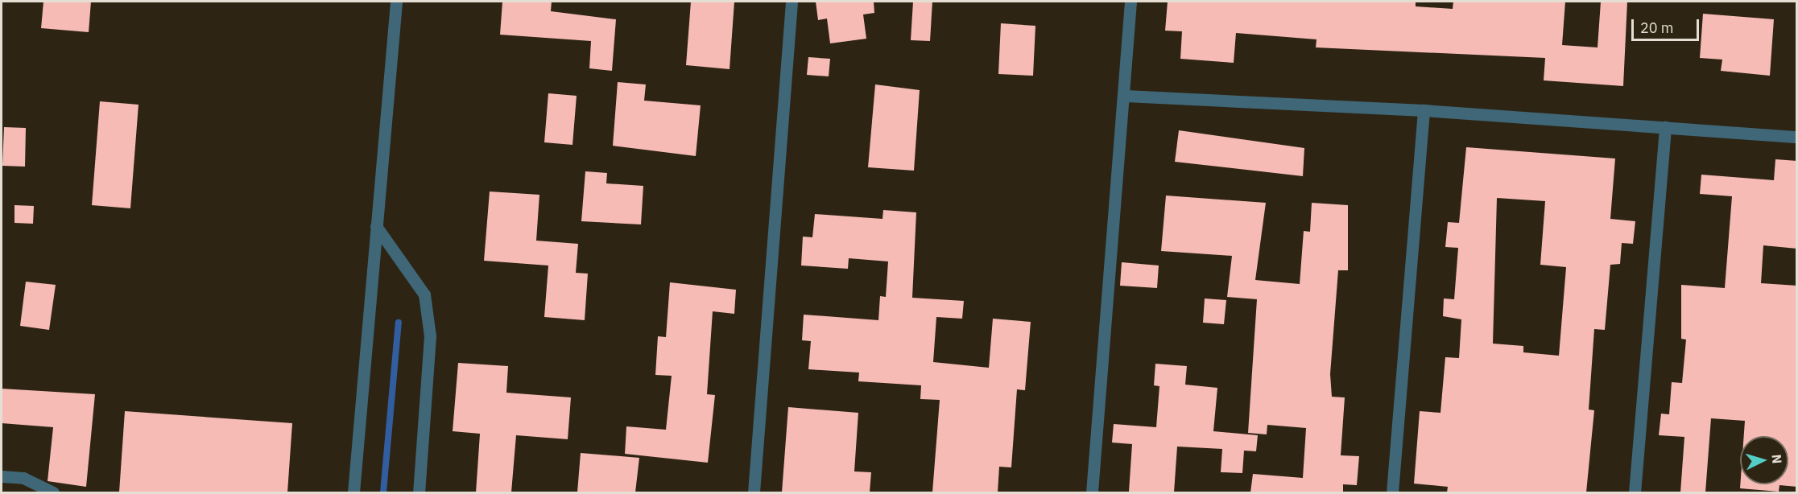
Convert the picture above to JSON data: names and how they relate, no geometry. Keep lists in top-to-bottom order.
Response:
{
  "scale_bar": "20 m",
  "north": "right"
}
